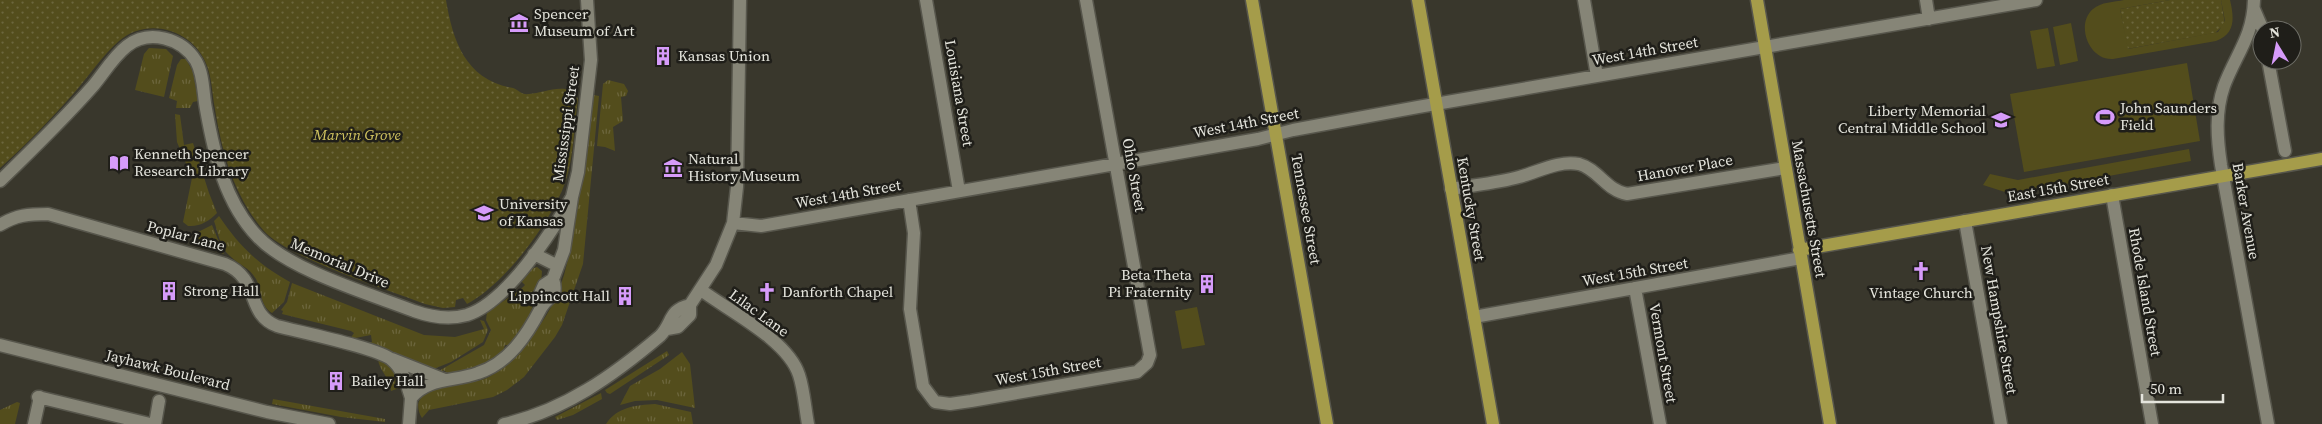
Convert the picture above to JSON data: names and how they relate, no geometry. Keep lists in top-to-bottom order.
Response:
{
  "streets": {
    "main road": [
      "East 15th Street",
      "Tennessee Street",
      "Kentucky Street",
      "Massachusetts Street"
    ],
    "street": [
      "West 14th Street",
      "Louisiana Street",
      "Mississippi Street",
      "Hanover Place",
      "Ohio Street",
      "Barker Avenue",
      "Poplar Lane",
      "Memorial Drive",
      "West 15th Street",
      "Rhode Island Street",
      "Lilac Lane",
      "New Hampshire Street",
      "Vermont Street",
      "Jayhawk Boulevard"
    ]
  },
  "crossings": [
    ["West 14th Street", "Louisiana Street"],
    ["West 14th Street", "Ohio Street"],
    ["West 14th Street", "Tennessee Street"],
    ["West 14th Street", "Kentucky Street"],
    ["West 14th Street", "Massachusetts Street"],
    ["West 14th Street", "West 15th Street"],
    ["Mississippi Street", "Poplar Lane"],
    ["Mississippi Street", "Memorial Drive"],
    ["Hanover Place", "Kentucky Street"],
    ["Hanover Place", "Massachusetts Street"],
    ["Ohio Street", "West 15th Street"],
    ["East 15th Street", "Massachusetts Street"],
    ["East 15th Street", "Barker Avenue"],
    ["East 15th Street", "West 15th Street"],
    ["East 15th Street", "Rhode Island Street"],
    ["East 15th Street", "New Hampshire Street"],
    ["Kentucky Street", "West 15th Street"],
    ["Massachusetts Street", "West 15th Street"],
    ["West 15th Street", "Vermont Street"]
  ],
  "parks": ["Marvin Grove"],
  "places": {
    "museum": ["Spencer Museum of Art", "Natural History Museum"],
    "building": [
      "Kansas Union",
      "Beta Theta Pi Fraternity",
      "Strong Hall",
      "Lippincott Hall",
      "Bailey Hall"
    ],
    "sports": ["John Saunders Field"],
    "school or university": ["Liberty Memorial Central Middle School", "University of Kansas"],
    "library": ["Kenneth Spencer Research Library"],
    "church": ["Vintage Church", "Danforth Chapel"]
  },
  "scale_bar": "50 m",
  "north": "top"
}
